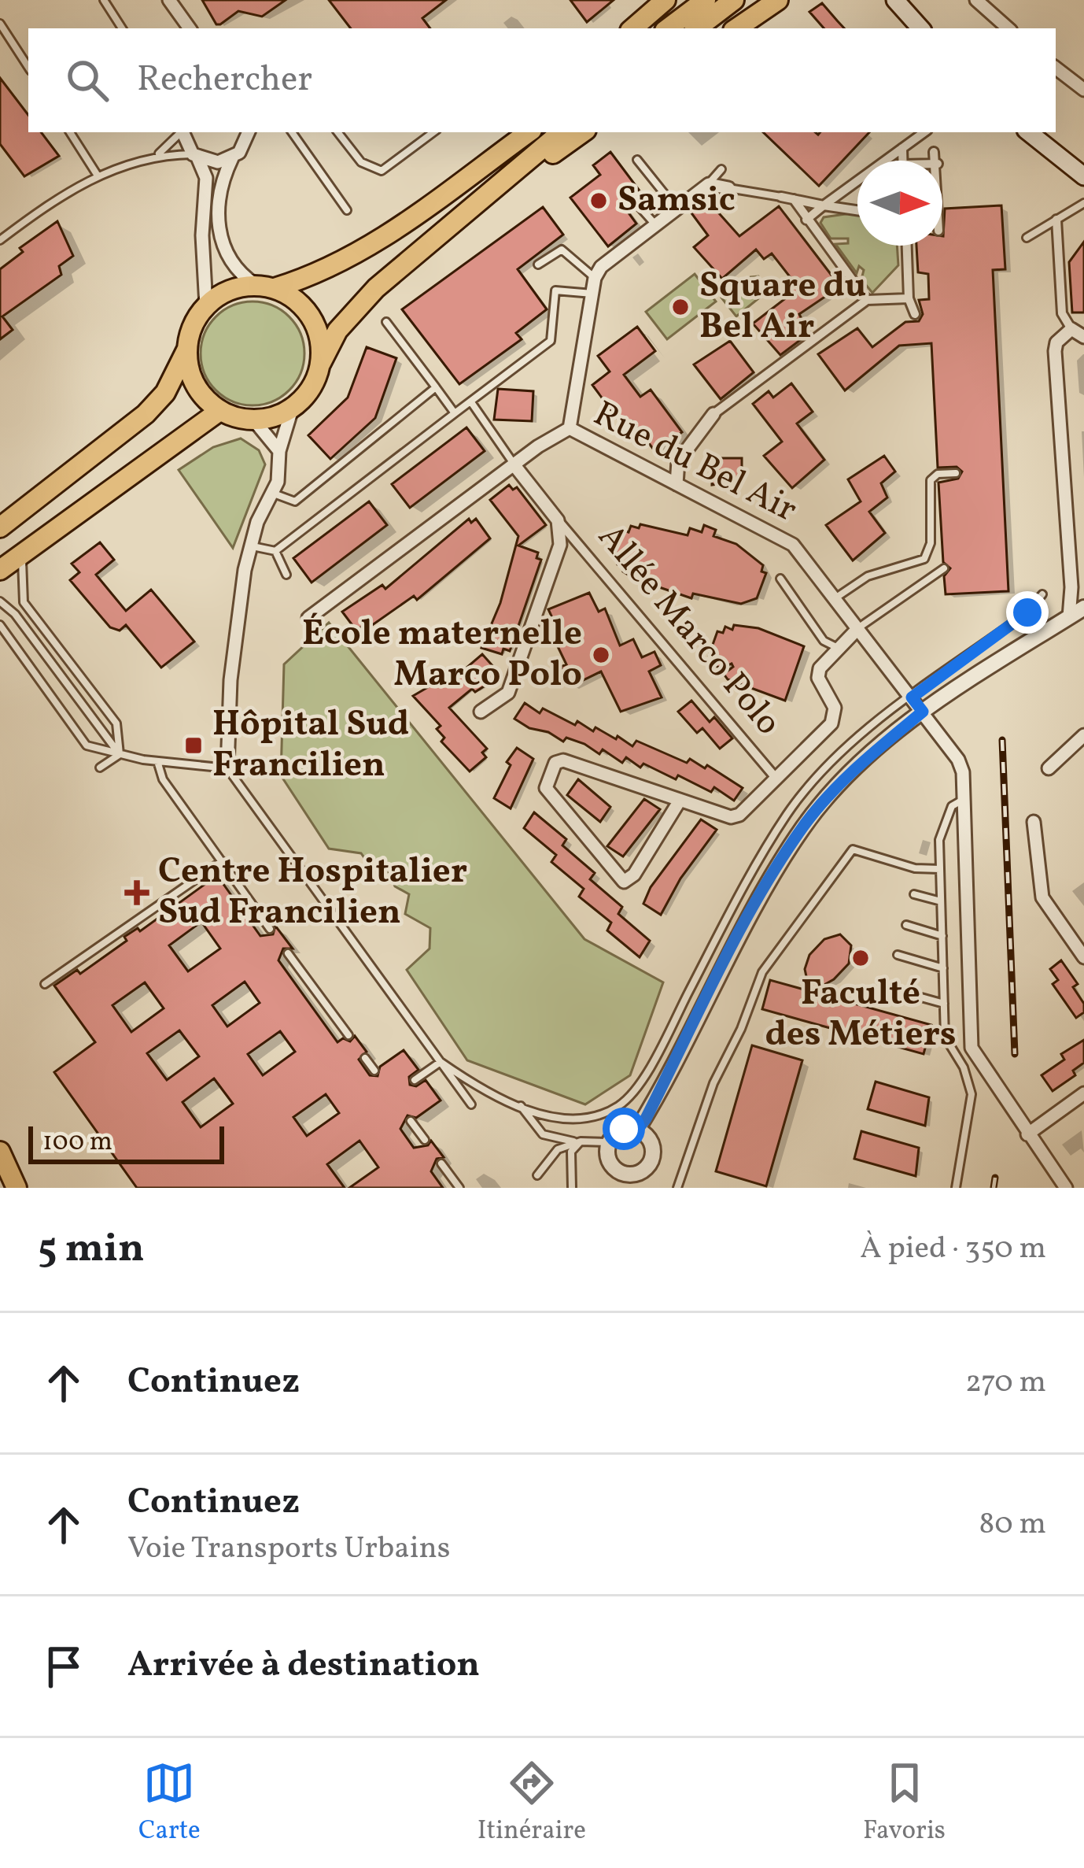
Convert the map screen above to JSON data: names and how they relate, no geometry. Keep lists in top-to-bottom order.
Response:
{
  "streets": {
    "street": ["Rue du Bel Air", "Allée Marco Polo"]
  },
  "places": {
    "other": [
      "Samsic",
      "Square du Bel Air",
      "École maternelle Marco Polo",
      "Faculté des Métiers"
    ],
    "transit": ["Hôpital Sud Francilien"],
    "health": ["Centre Hospitalier Sud Francilien"]
  },
  "scale_bar": "100 m",
  "north": "right",
  "page": {
    "search": "Rechercher",
    "scale": "100 m",
    "heading": ["5 min", "À pied · 350 m"],
    "list": [
      ["Continuez", "270 m"],
      ["Continuez", "Voie Transports Urbains", "80 m"],
      "Arrivée à destination"
    ],
    "nav": ["Carte", "Itinéraire", "Favoris"]
  }
}
